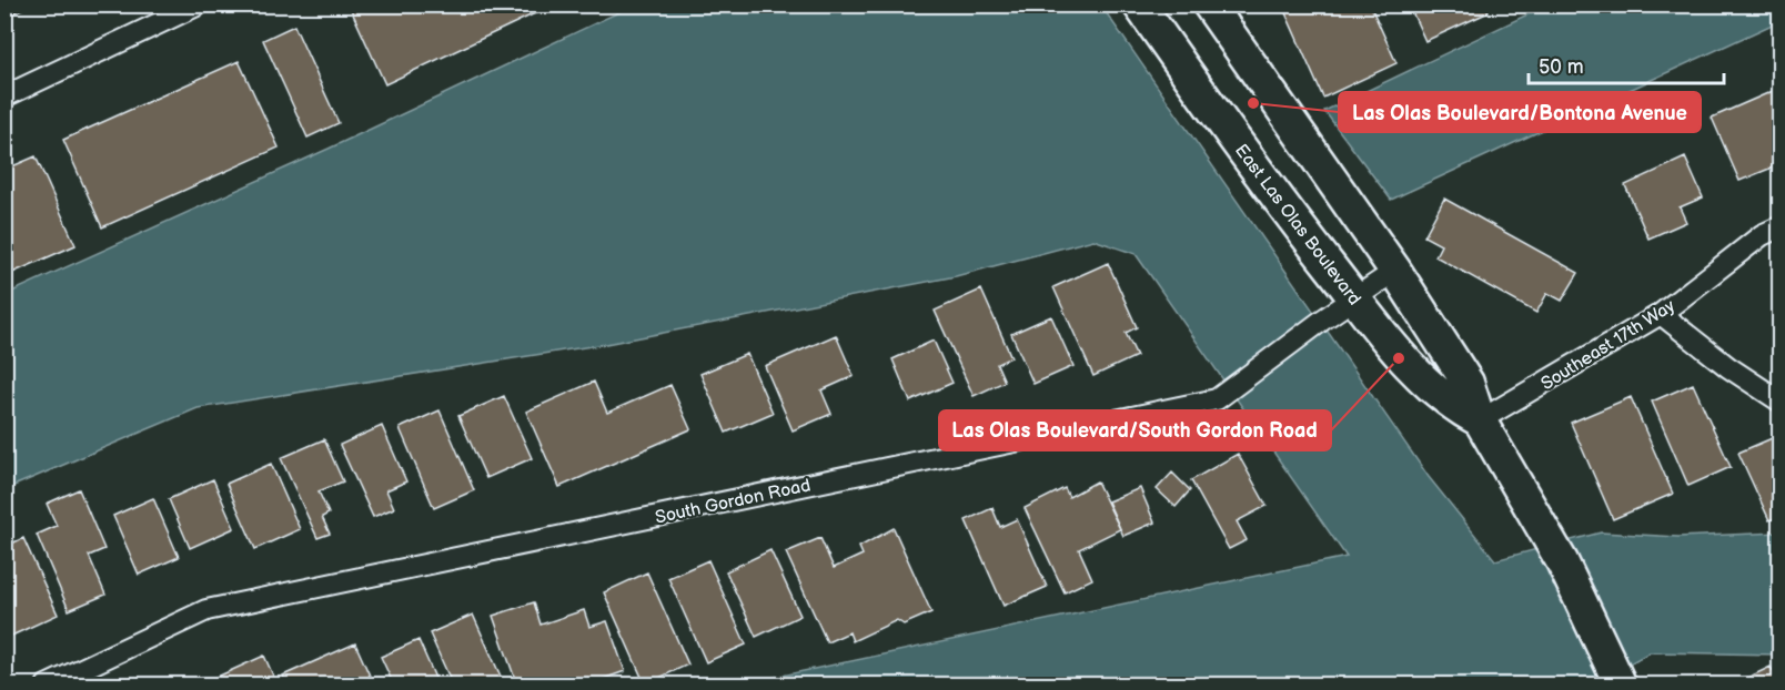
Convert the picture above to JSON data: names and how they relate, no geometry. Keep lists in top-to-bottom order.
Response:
{
  "streets": {
    "main road": ["East Las Olas Boulevard"],
    "street": ["Southeast 17th Way", "South Gordon Road"]
  },
  "crossings": [
    ["East Las Olas Boulevard", "Southeast 17th Way"],
    ["East Las Olas Boulevard", "South Gordon Road"]
  ],
  "places": ["Las Olas Boulevard/Bontona Avenue", "Las Olas Boulevard/South Gordon Road"],
  "scale_bar": "50 m"
}
